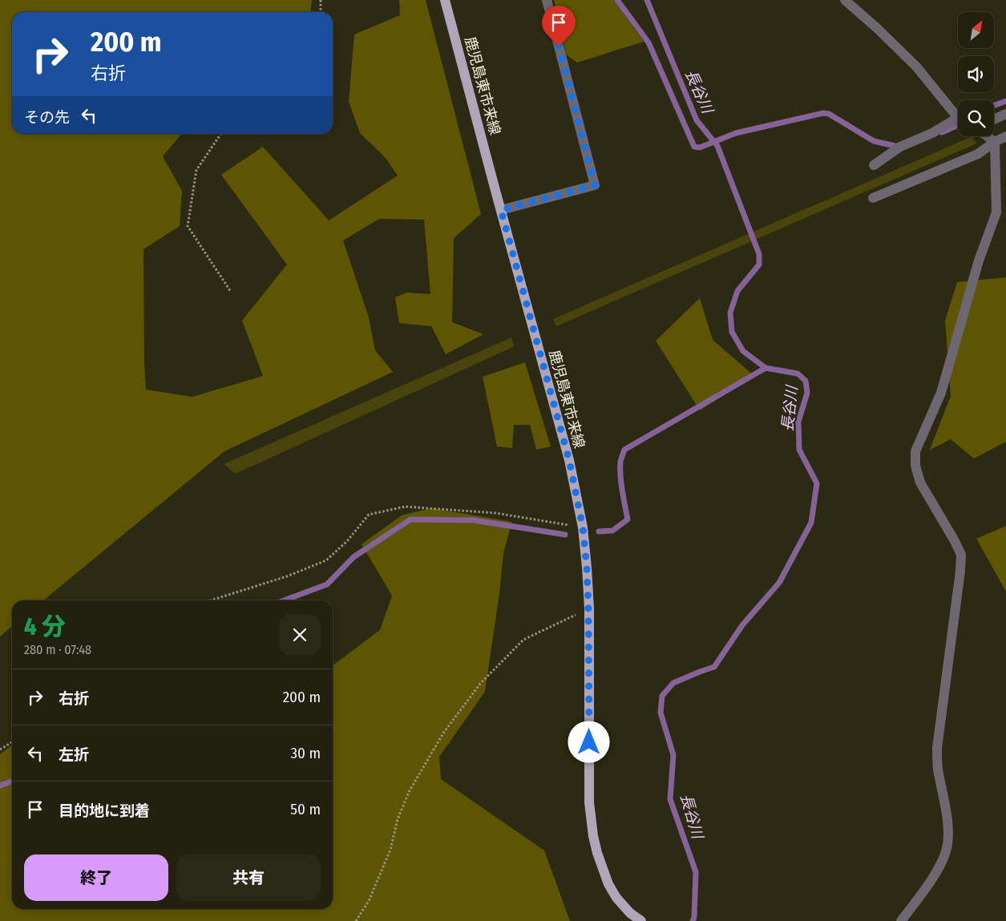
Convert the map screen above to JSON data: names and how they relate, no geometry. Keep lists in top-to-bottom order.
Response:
{
  "streets": {
    "main road": ["鹿児島東市来線"]
  },
  "water": ["長谷川"],
  "north": "top right",
  "page": {
    "turn": ["200 m", "右折"],
    "then": "その先",
    "heading": ["4 分", "280 m · 07:48"],
    "list": [
      {
        "name": "右折",
        "value": "200 m"
      },
      {
        "name": "左折",
        "value": "30 m"
      },
      {
        "name": "目的地に到着",
        "value": "50 m"
      }
    ],
    "buttons": ["終了", "共有"]
  }
}
